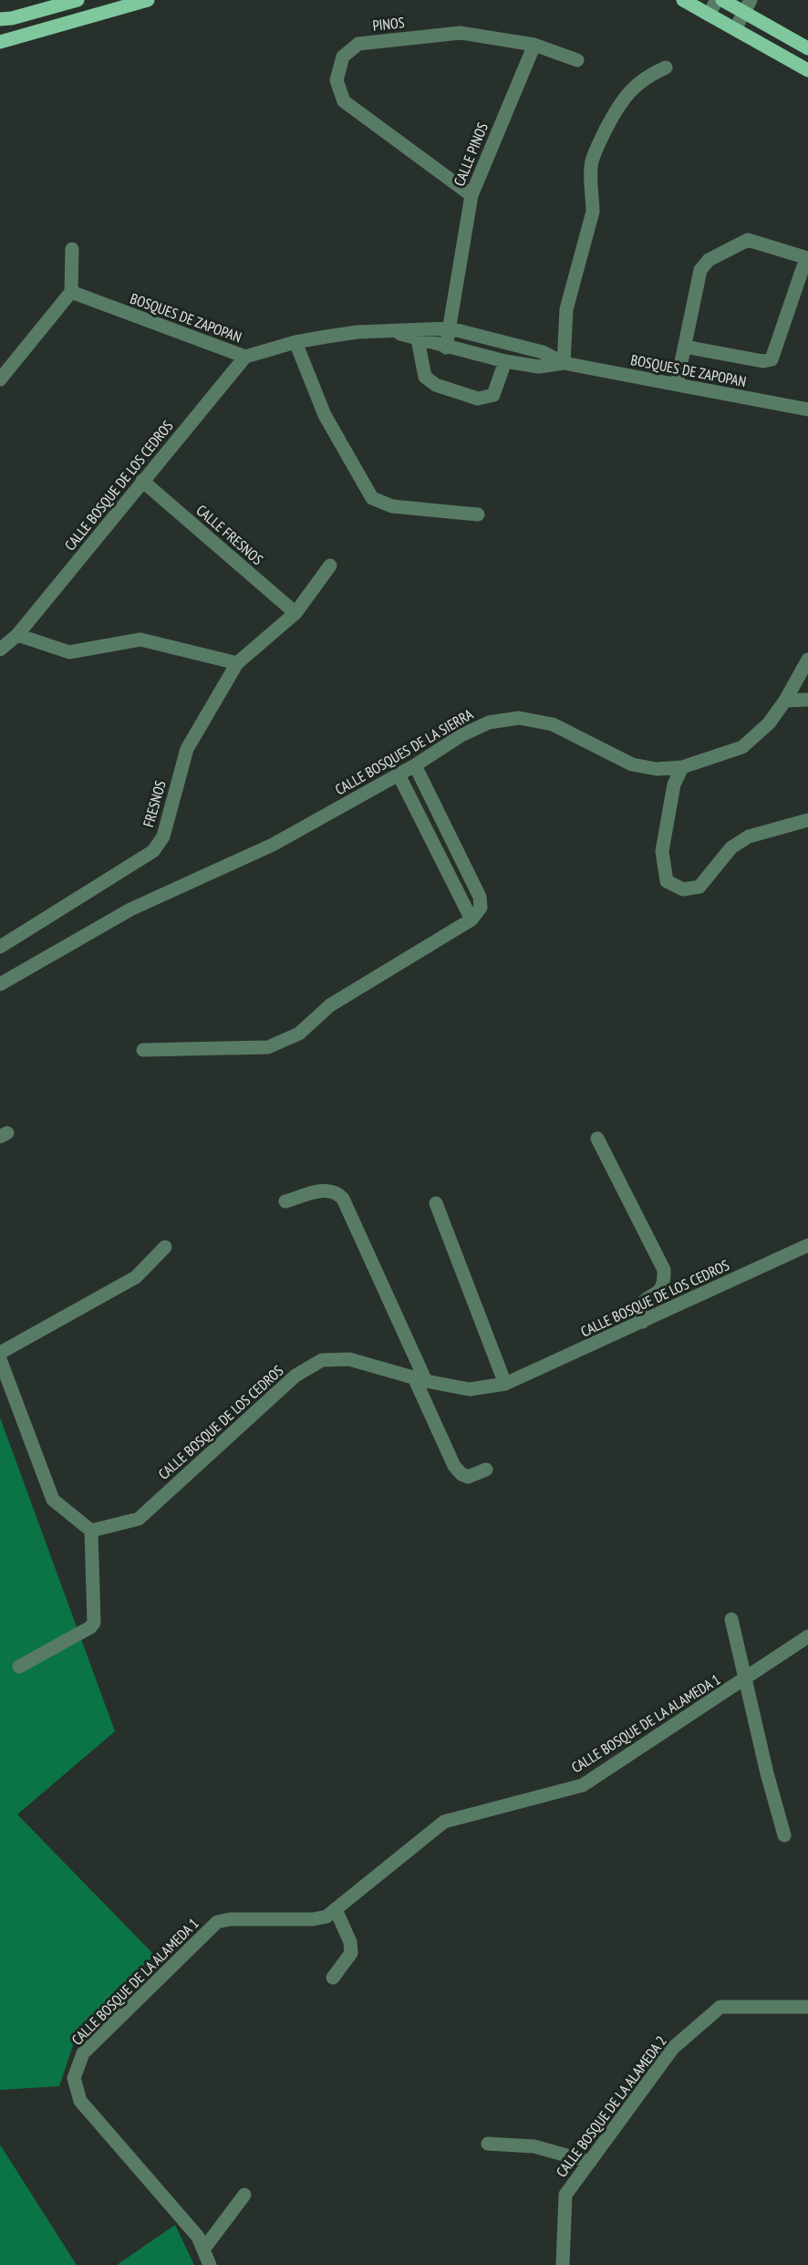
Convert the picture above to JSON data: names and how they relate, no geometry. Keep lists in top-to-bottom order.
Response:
{
  "streets": {
    "street": [
      "PINOS",
      "CALLE PINOS",
      "BOSQUES DE ZAPOPAN",
      "CALLE BOSQUE DE LOS CEDROS",
      "CALLE FRESNOS",
      "CALLE BOSQUES DE LA SIERRA",
      "FRESNOS",
      "CALLE BOSQUE DE LA ALAMEDA 1",
      "CALLE BOSQUE DE LA ALAMEDA 2"
    ]
  },
  "crossings": [
    ["PINOS", "CALLE PINOS"],
    ["CALLE PINOS", "BOSQUES DE ZAPOPAN"],
    ["BOSQUES DE ZAPOPAN", "CALLE BOSQUE DE LOS CEDROS"],
    ["CALLE BOSQUE DE LOS CEDROS", "CALLE FRESNOS"],
    ["CALLE FRESNOS", "FRESNOS"]
  ]
}
